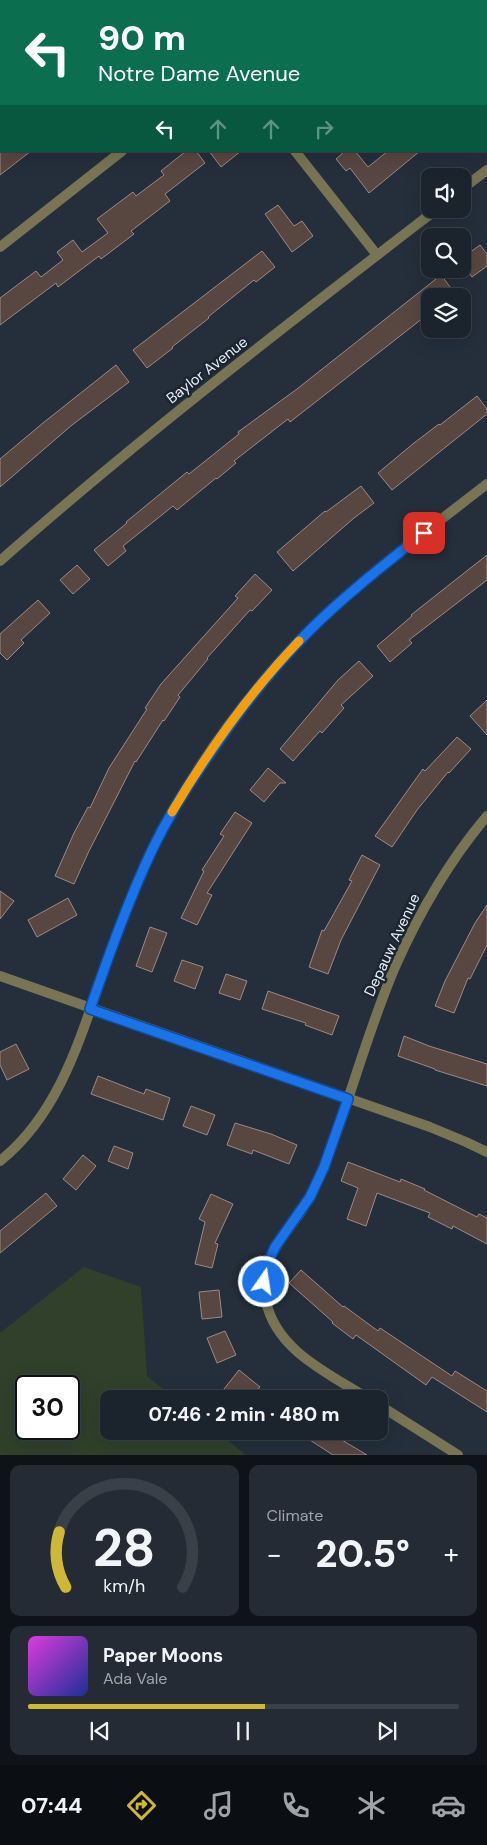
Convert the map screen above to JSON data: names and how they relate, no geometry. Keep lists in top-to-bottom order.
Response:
{
  "streets": {
    "street": ["Baylor Avenue", "Depauw Avenue"]
  },
  "page": {
    "turn": ["90 m", "Notre Dame Avenue"],
    "limit": "30",
    "trip": "07:46 · 2 min · 480 m",
    "tile": "Climate",
    "heat": ["−", "20.5°", "+"],
    "song": ["Paper Moons", "Ada Vale"],
    "tabs": "07:44",
    "gauge": ["28", "km/h"]
  }
}
